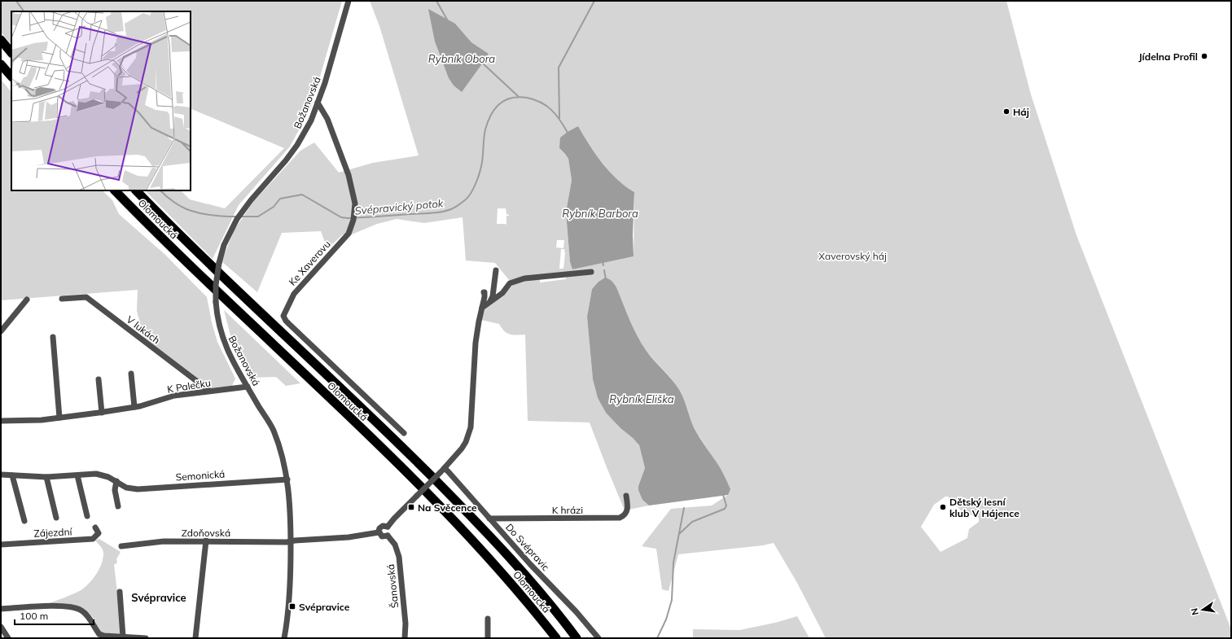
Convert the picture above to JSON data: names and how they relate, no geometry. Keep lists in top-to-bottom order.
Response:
{
  "streets": {
    "highway": ["Olomoucká"],
    "street": [
      "Božanovská",
      "Ke Xaverovu",
      "V lukách",
      "K Palečku",
      "Semonická",
      "K hrázi",
      "Zájezdní",
      "Zdoňovská",
      "Do Svépravic",
      "Šanovská"
    ]
  },
  "crossings": [
    ["Božanovská", "Ke Xaverovu"],
    ["Božanovská", "K Palečku"],
    ["Božanovská", "Semonická"],
    ["Božanovská", "Zdoňovská"],
    ["V lukách", "K Palečku"],
    ["K hrázi", "Do Svépravic"],
    ["Zdoňovská", "Šanovská"]
  ],
  "districts": ["Svépravice"],
  "water": [
    "Rybník Obora",
    "Svépravický potok",
    "Rybník Barbora",
    "Rybník Eliška"
  ],
  "parks": ["Xaverovský háj"],
  "places": {
    "other": ["Jídelna Profil", "Háj", "Dětský lesní klub V Hájence"],
    "transit": ["Na Svěcence", "Svépravice"]
  },
  "scale_bar": "100 m",
  "north": "left"
}
